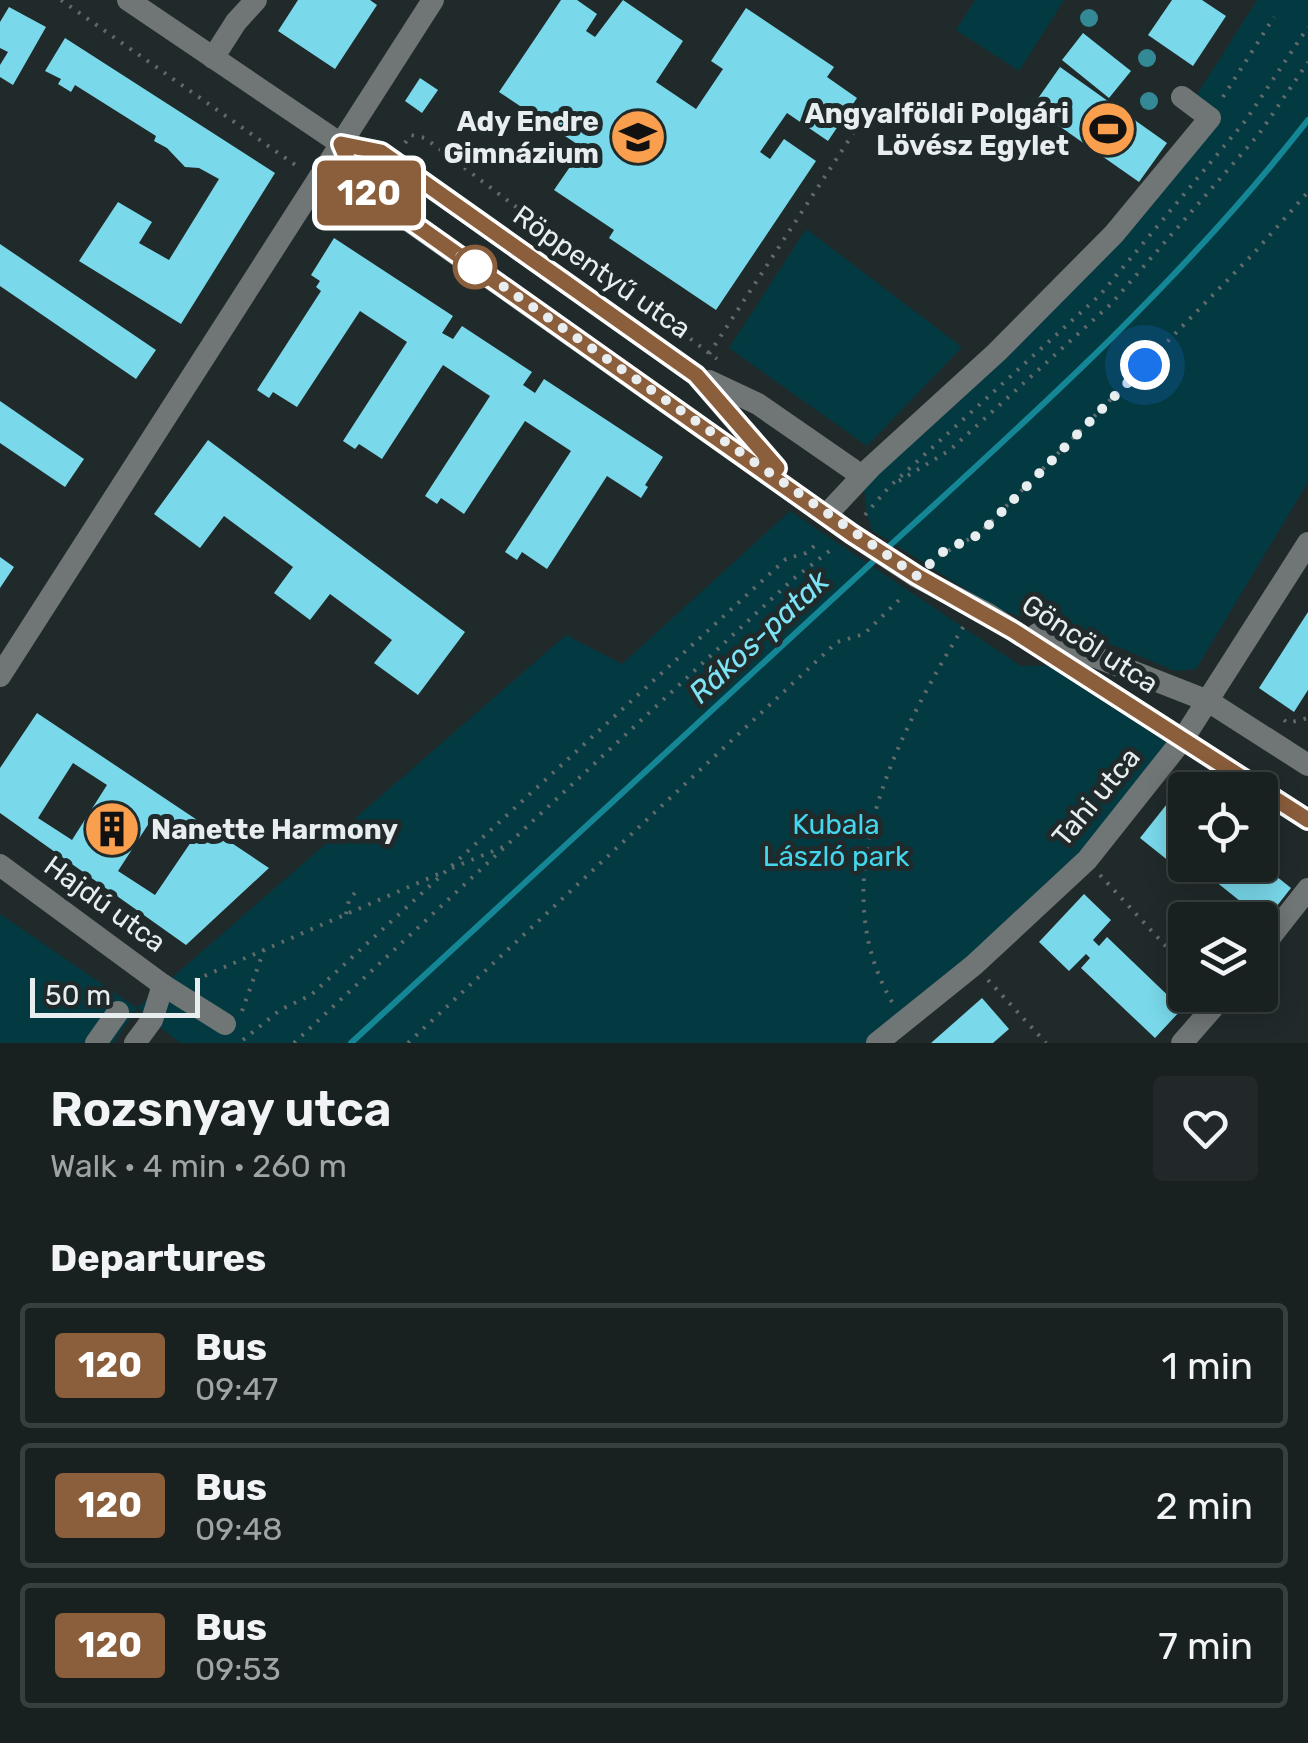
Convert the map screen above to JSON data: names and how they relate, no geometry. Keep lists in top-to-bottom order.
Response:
{
  "streets": {
    "street": [
      "Röppentyű utca",
      "Göncöl utca",
      "Tahi utca",
      "Hajdú utca"
    ]
  },
  "crossings": [
    ["Röppentyű utca", "Göncöl utca"],
    ["Göncöl utca", "Tahi utca"]
  ],
  "water": ["Rákos-patak"],
  "parks": ["Kubala László park"],
  "places": {
    "sports": ["Angyalföldi Polgári Lövész Egylet"],
    "school or university": ["Ady Endre Gimnázium"],
    "building": ["Nanette Harmony"]
  },
  "lines": ["bus line 120"],
  "scale_bar": "50 m",
  "page": {
    "on_map": "120",
    "scale": "50 m",
    "heading": [
      ["Rozsnyay utca", "Walk · 4 min · 260 m"],
      "Departures"
    ],
    "list": [
      {
        "mark": "120",
        "name": "Bus",
        "note": "09:47",
        "value": "1 min"
      },
      {
        "mark": "120",
        "name": "Bus",
        "note": "09:48",
        "value": "2 min"
      },
      {
        "mark": "120",
        "name": "Bus",
        "note": "09:53",
        "value": "7 min"
      }
    ]
  }
}
